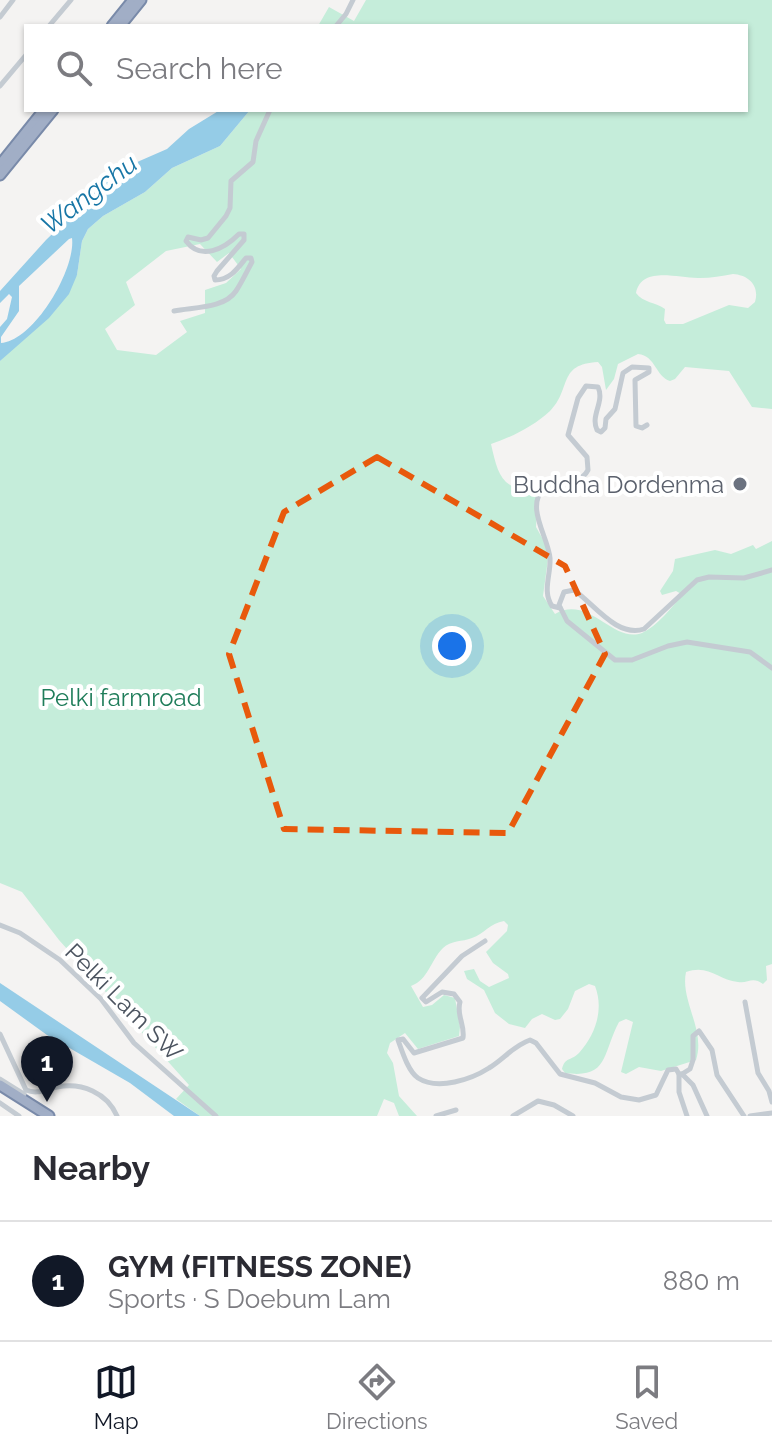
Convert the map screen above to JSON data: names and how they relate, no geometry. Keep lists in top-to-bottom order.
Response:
{
  "streets": {
    "street": ["Pelki Lam SW"]
  },
  "water": ["Wangchu"],
  "parks": ["Pelki farmroad"],
  "places": ["Buddha Dordenma"],
  "page": {
    "search": "Search here",
    "pins": "1",
    "heading": "Nearby",
    "list": [
      {
        "mark": "1",
        "name": "GYM (FITNESS ZONE)",
        "note": "Sports · S Doebum Lam",
        "value": "880 m"
      }
    ],
    "nav": ["Map", "Directions", "Saved"]
  }
}
